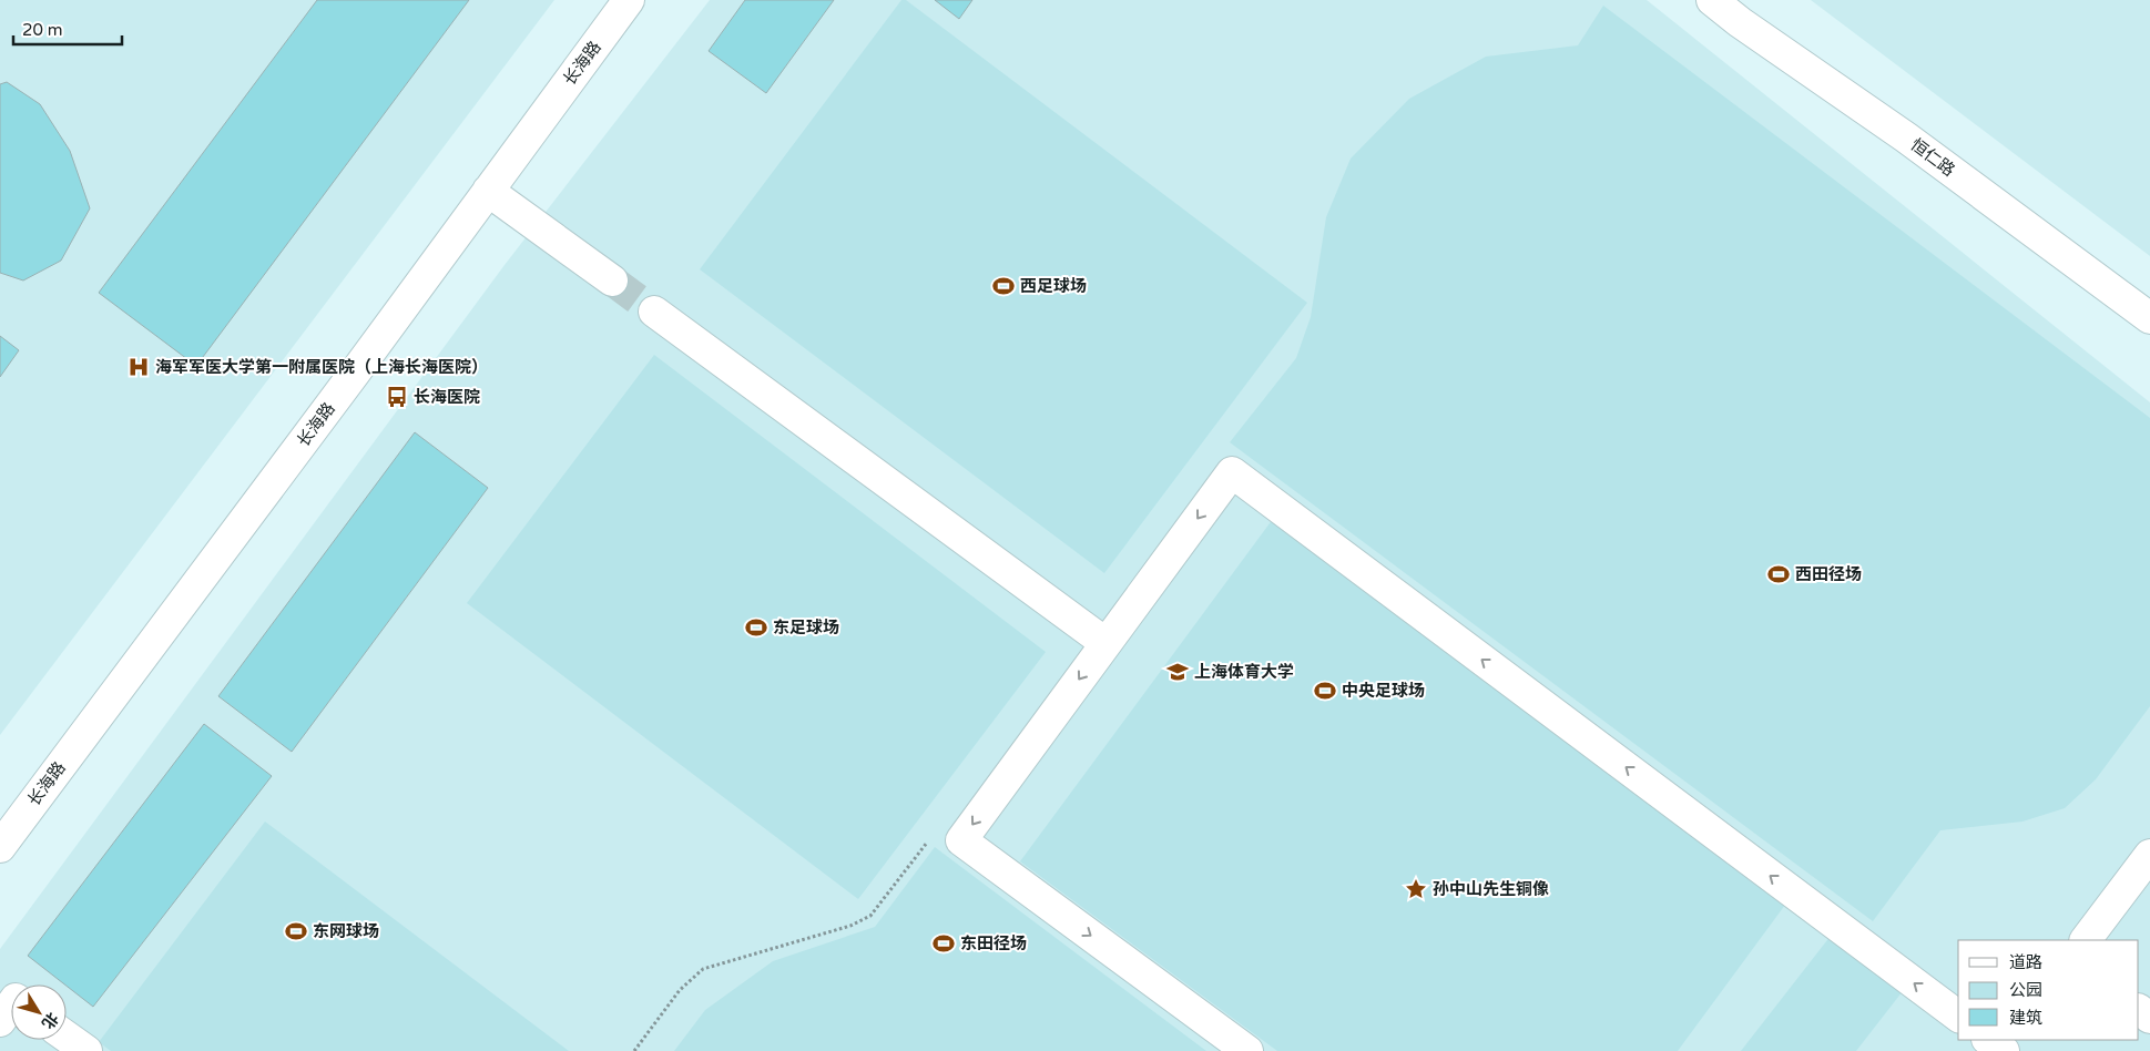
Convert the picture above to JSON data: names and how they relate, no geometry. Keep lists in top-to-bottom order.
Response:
{
  "streets": {
    "street": ["长海路", "恒仁路"]
  },
  "places": {
    "sports": [
      "西足球场",
      "西田径场",
      "东足球场",
      "中央足球场",
      "东网球场",
      "东田径场"
    ],
    "hospital": ["海军军医大学第一附属医院（上海长海医院）"],
    "bus stop": ["长海医院"],
    "school or university": ["上海体育大学"],
    "place": ["孙中山先生铜像"]
  },
  "legend": ["道路", "公园", "建筑"],
  "scale_bar": "20 m",
  "north": "bottom right"
}
